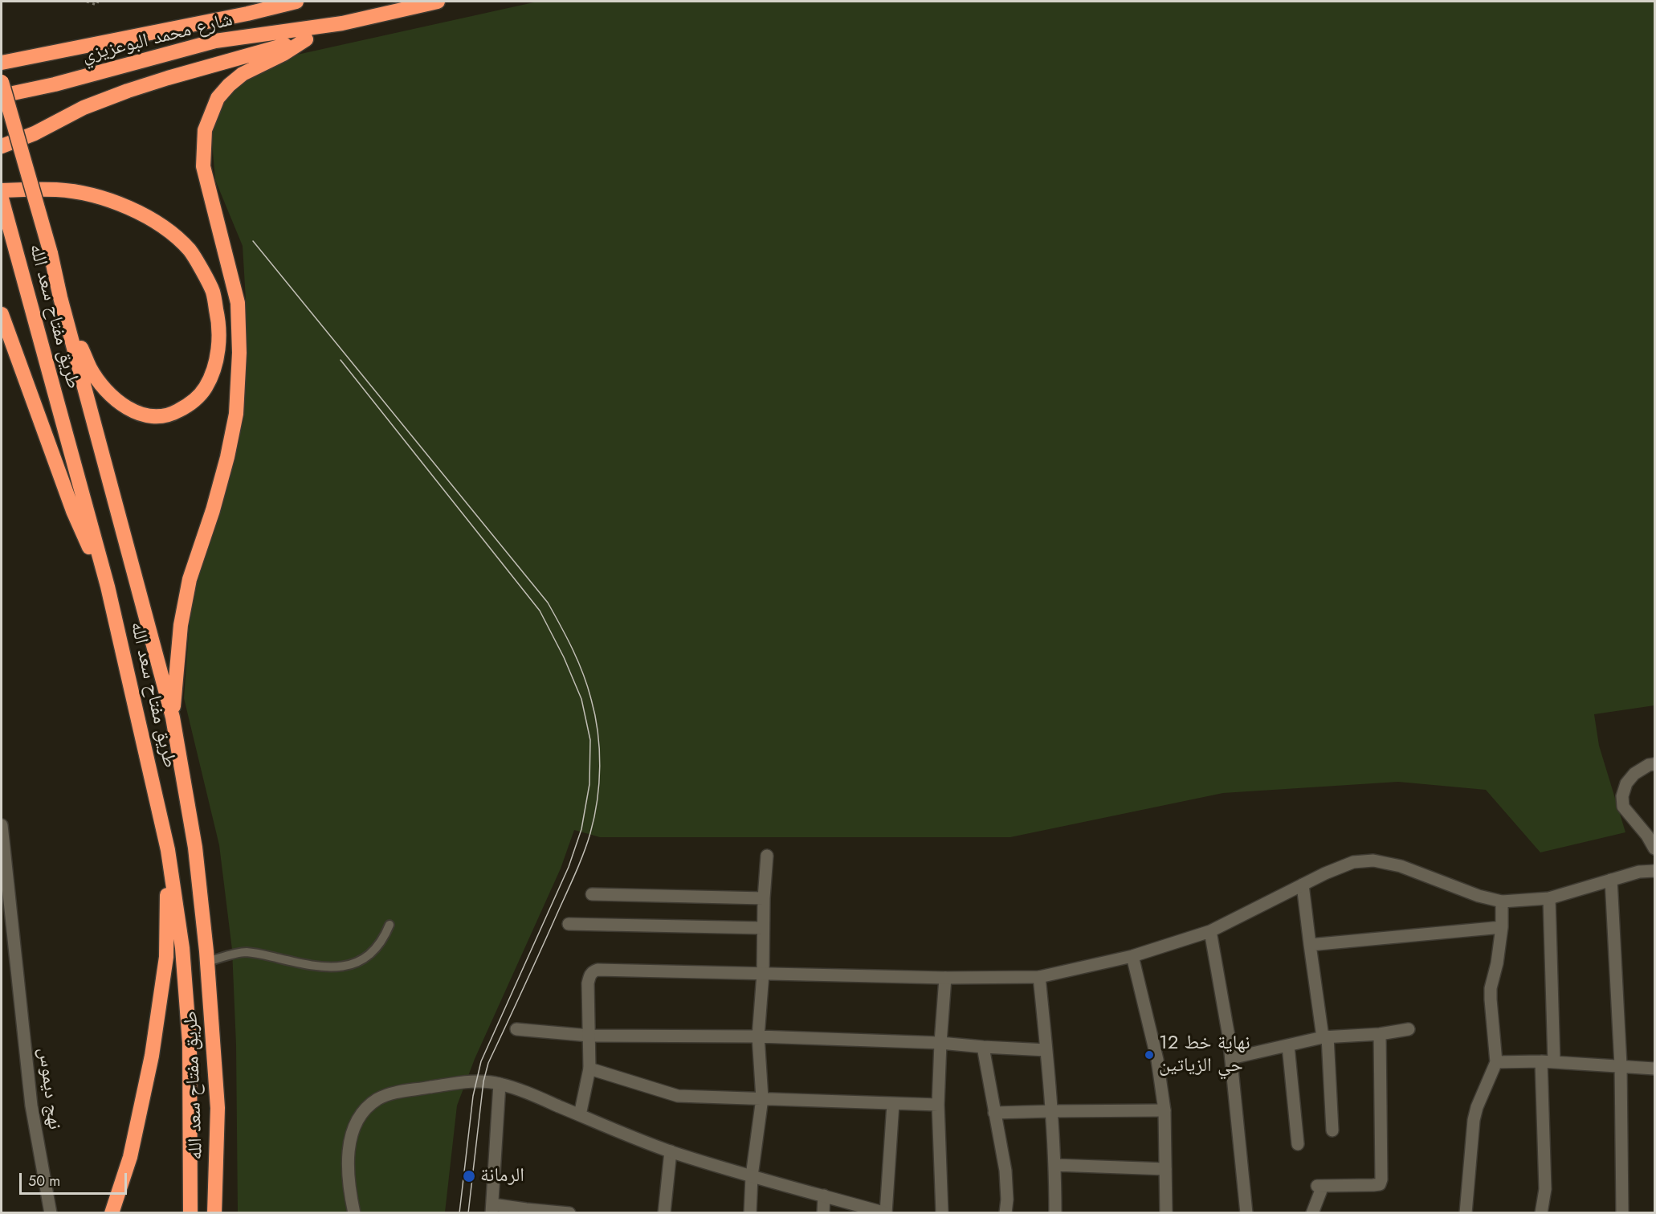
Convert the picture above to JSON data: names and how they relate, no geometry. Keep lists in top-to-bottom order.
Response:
{
  "streets": {
    "highway": ["شارع محمد البوعزيزي", "طريق مفتاح سعد الله"],
    "street": ["نهج ديموس"]
  },
  "places": ["نهاية خط 12 حي الزياتين", "الرمانة"],
  "scale_bar": "50 m"
}
